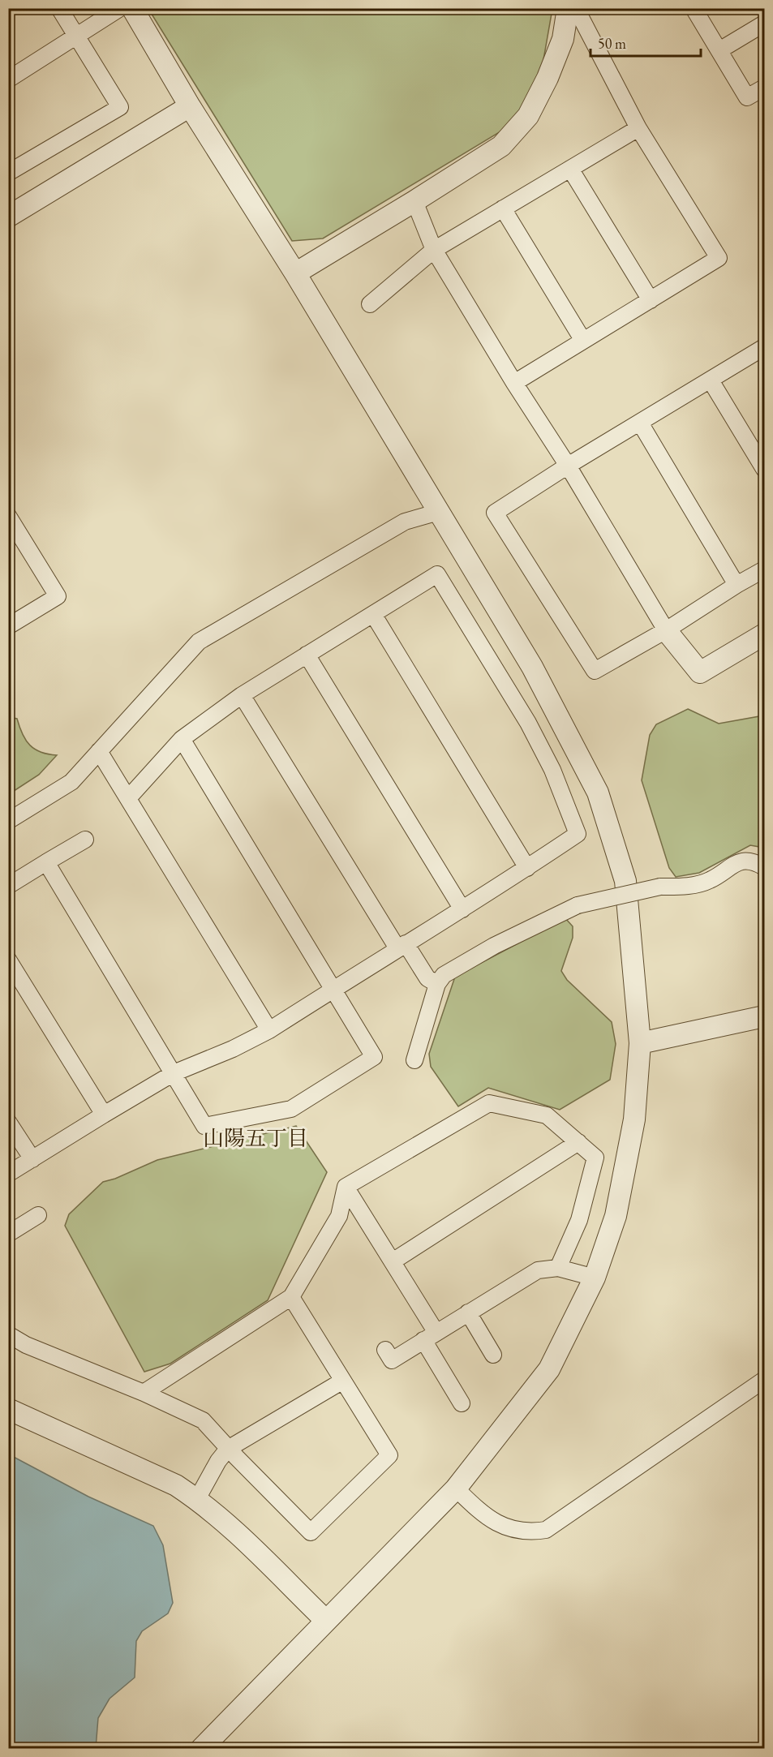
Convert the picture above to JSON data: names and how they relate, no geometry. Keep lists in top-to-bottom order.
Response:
{
  "districts": ["山陽五丁目"],
  "scale_bar": "50 m"
}
